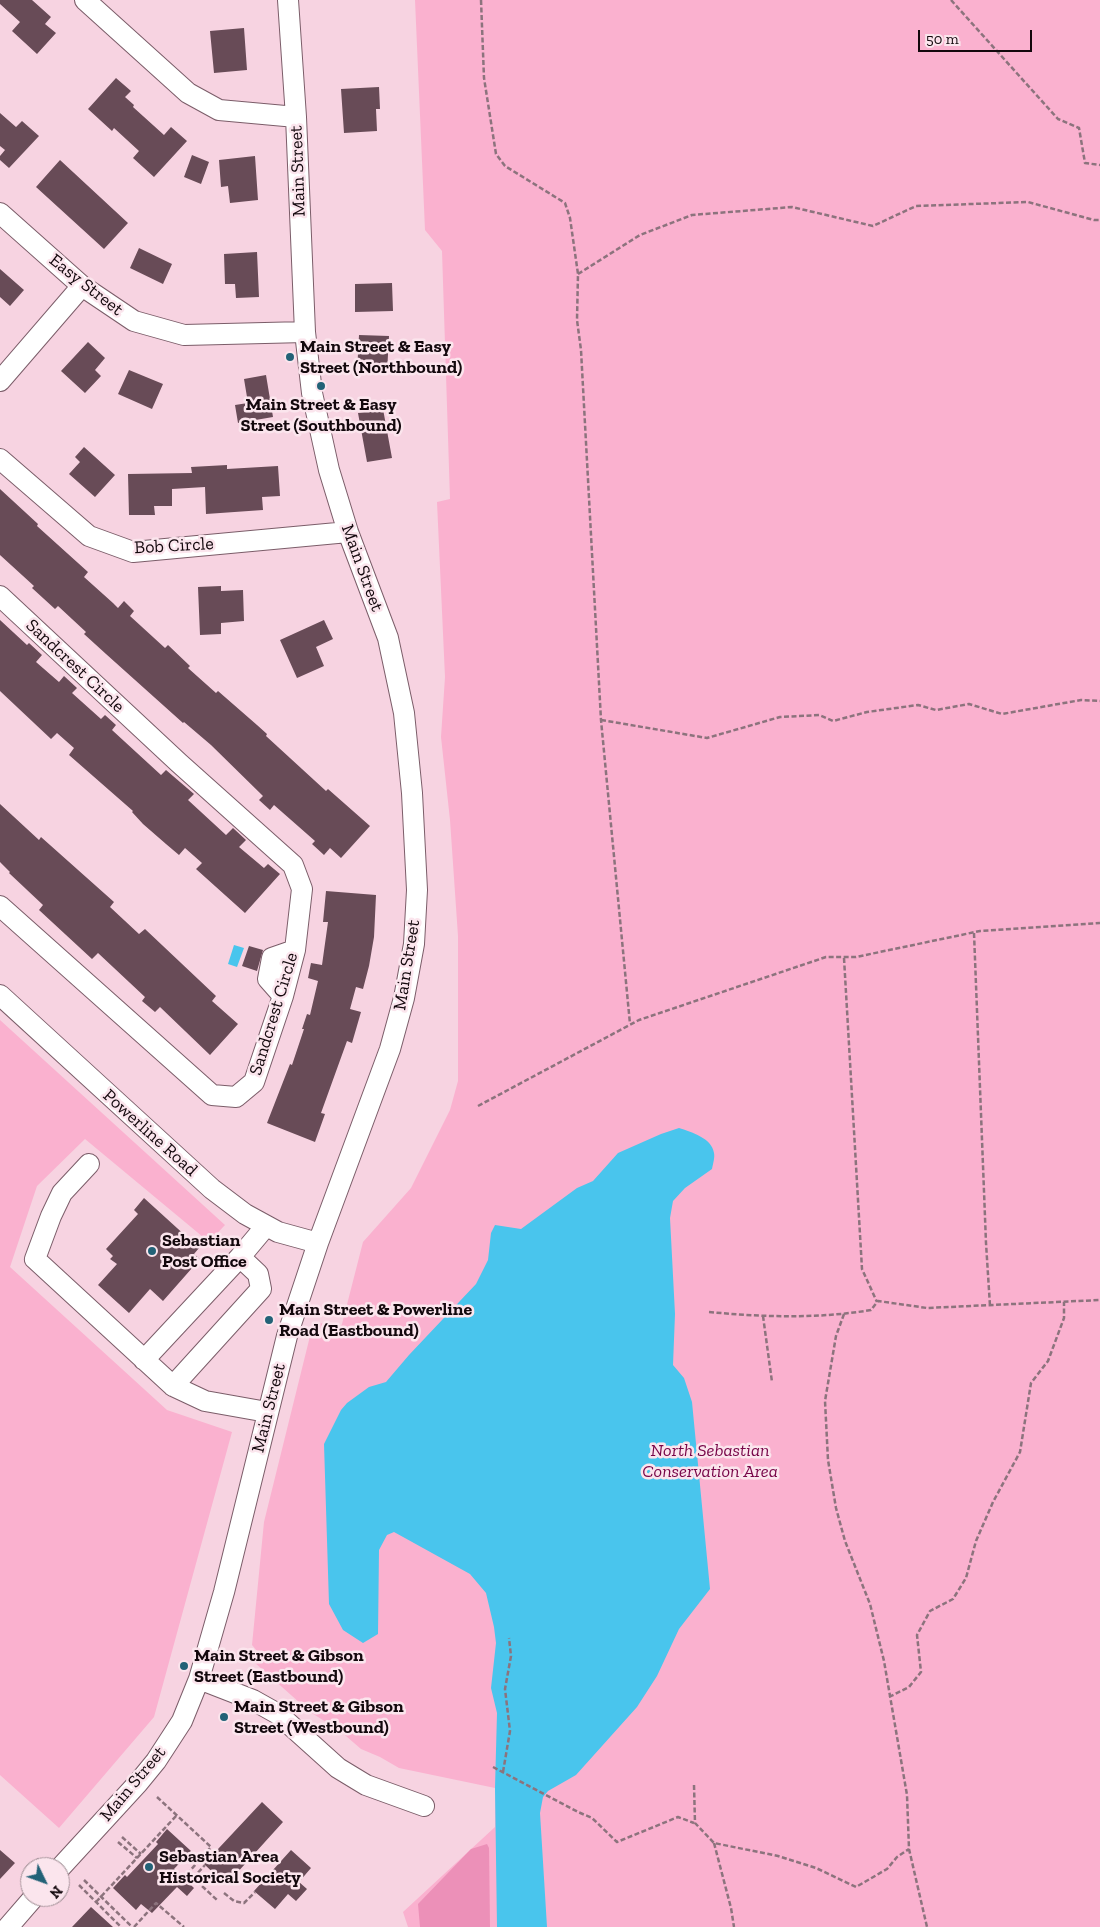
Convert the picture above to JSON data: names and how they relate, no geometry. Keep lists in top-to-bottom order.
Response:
{
  "streets": {
    "street": [
      "Main Street",
      "Easy Street",
      "Bob Circle",
      "Sandcrest Circle",
      "Powerline Road"
    ]
  },
  "crossings": [
    ["Main Street", "Easy Street"],
    ["Main Street", "Bob Circle"],
    ["Main Street", "Powerline Road"]
  ],
  "parks": ["North Sebastian Conservation Area"],
  "places": [
    "Main Street & Easy Street (Northbound)",
    "Main Street & Easy Street (Southbound)",
    "Sebastian Post Office",
    "Main Street & Powerline Road (Eastbound)",
    "Main Street & Gibson Street (Eastbound)",
    "Main Street & Gibson Street (Westbound)",
    "Sebastian Area Historical Society"
  ],
  "scale_bar": "50 m",
  "north": "bottom right"
}
